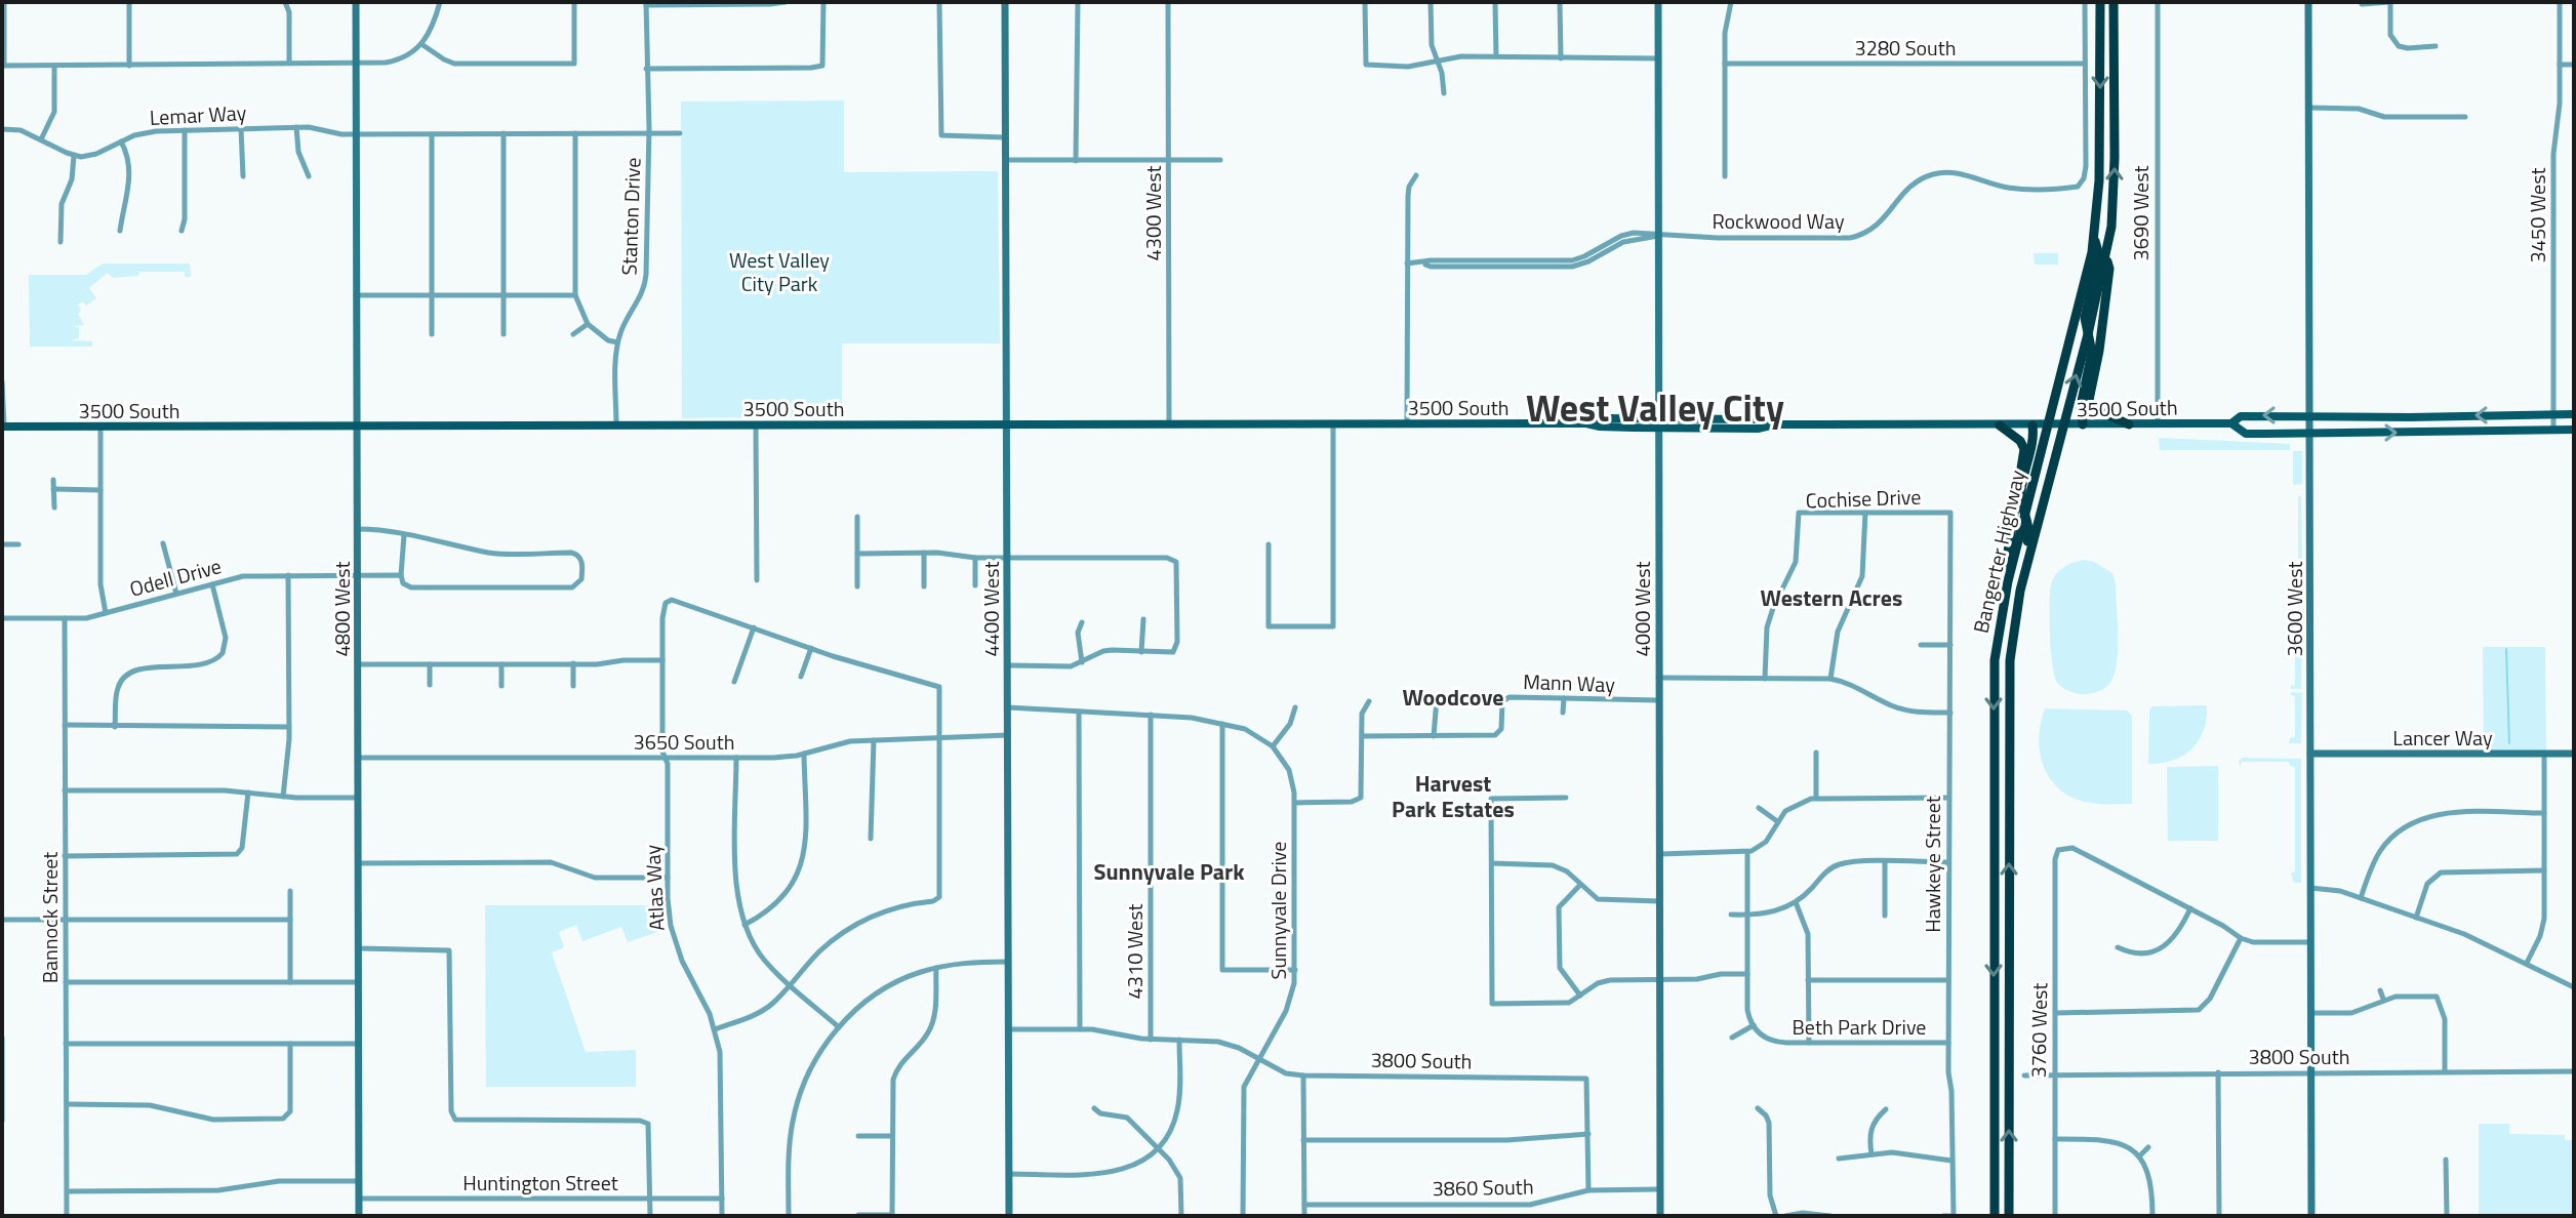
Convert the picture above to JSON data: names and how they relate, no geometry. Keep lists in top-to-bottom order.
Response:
{
  "streets": {
    "highway": ["Bangerter Highway"],
    "main road": ["3500 South"],
    "street": [
      "3280 South",
      "Lemar Way",
      "4300 West",
      "3690 West",
      "3450 West",
      "Stanton Drive",
      "Rockwood Way",
      "Cochise Drive",
      "Odell Drive",
      "4800 West",
      "4400 West",
      "4000 West",
      "3600 West",
      "Mann Way",
      "Lancer Way",
      "3650 South",
      "Hawkeye Street",
      "Atlas Way",
      "Sunnyvale Drive",
      "Bannock Street",
      "4310 West",
      "Beth Park Drive",
      "3760 West",
      "3800 South",
      "Huntington Street",
      "3860 South"
    ]
  },
  "crossings": [
    ["3280 South", "Rockwood Way"],
    ["Lemar Way", "Stanton Drive"],
    ["Lemar Way", "4800 West"],
    ["4300 West", "3500 South"],
    ["3690 West", "3500 South"],
    ["3450 West", "3500 South"],
    ["Stanton Drive", "3500 South"],
    ["Rockwood Way", "4000 West"],
    ["3500 South", "Bangerter Highway"],
    ["3500 South", "4800 West"],
    ["3500 South", "4400 West"],
    ["3500 South", "4000 West"],
    ["3500 South", "3600 West"],
    ["Cochise Drive", "Hawkeye Street"],
    ["Odell Drive", "4800 West"],
    ["Odell Drive", "Bannock Street"],
    ["4800 West", "3650 South"],
    ["4800 West", "Huntington Street"],
    ["4400 West", "3650 South"],
    ["4400 West", "3800 South"],
    ["4000 West", "Mann Way"],
    ["4000 West", "3860 South"],
    ["3600 West", "Lancer Way"],
    ["3600 West", "3800 South"],
    ["3650 South", "Atlas Way"],
    ["Hawkeye Street", "Beth Park Drive"],
    ["Atlas Way", "Huntington Street"],
    ["Sunnyvale Drive", "3800 South"],
    ["4310 West", "3800 South"],
    ["3760 West", "3800 South"]
  ],
  "districts": [
    "West Valley City",
    "Western Acres",
    "Woodcove",
    "Harvest Park Estates",
    "Sunnyvale Park"
  ],
  "parks": ["West Valley City Park"]
}
